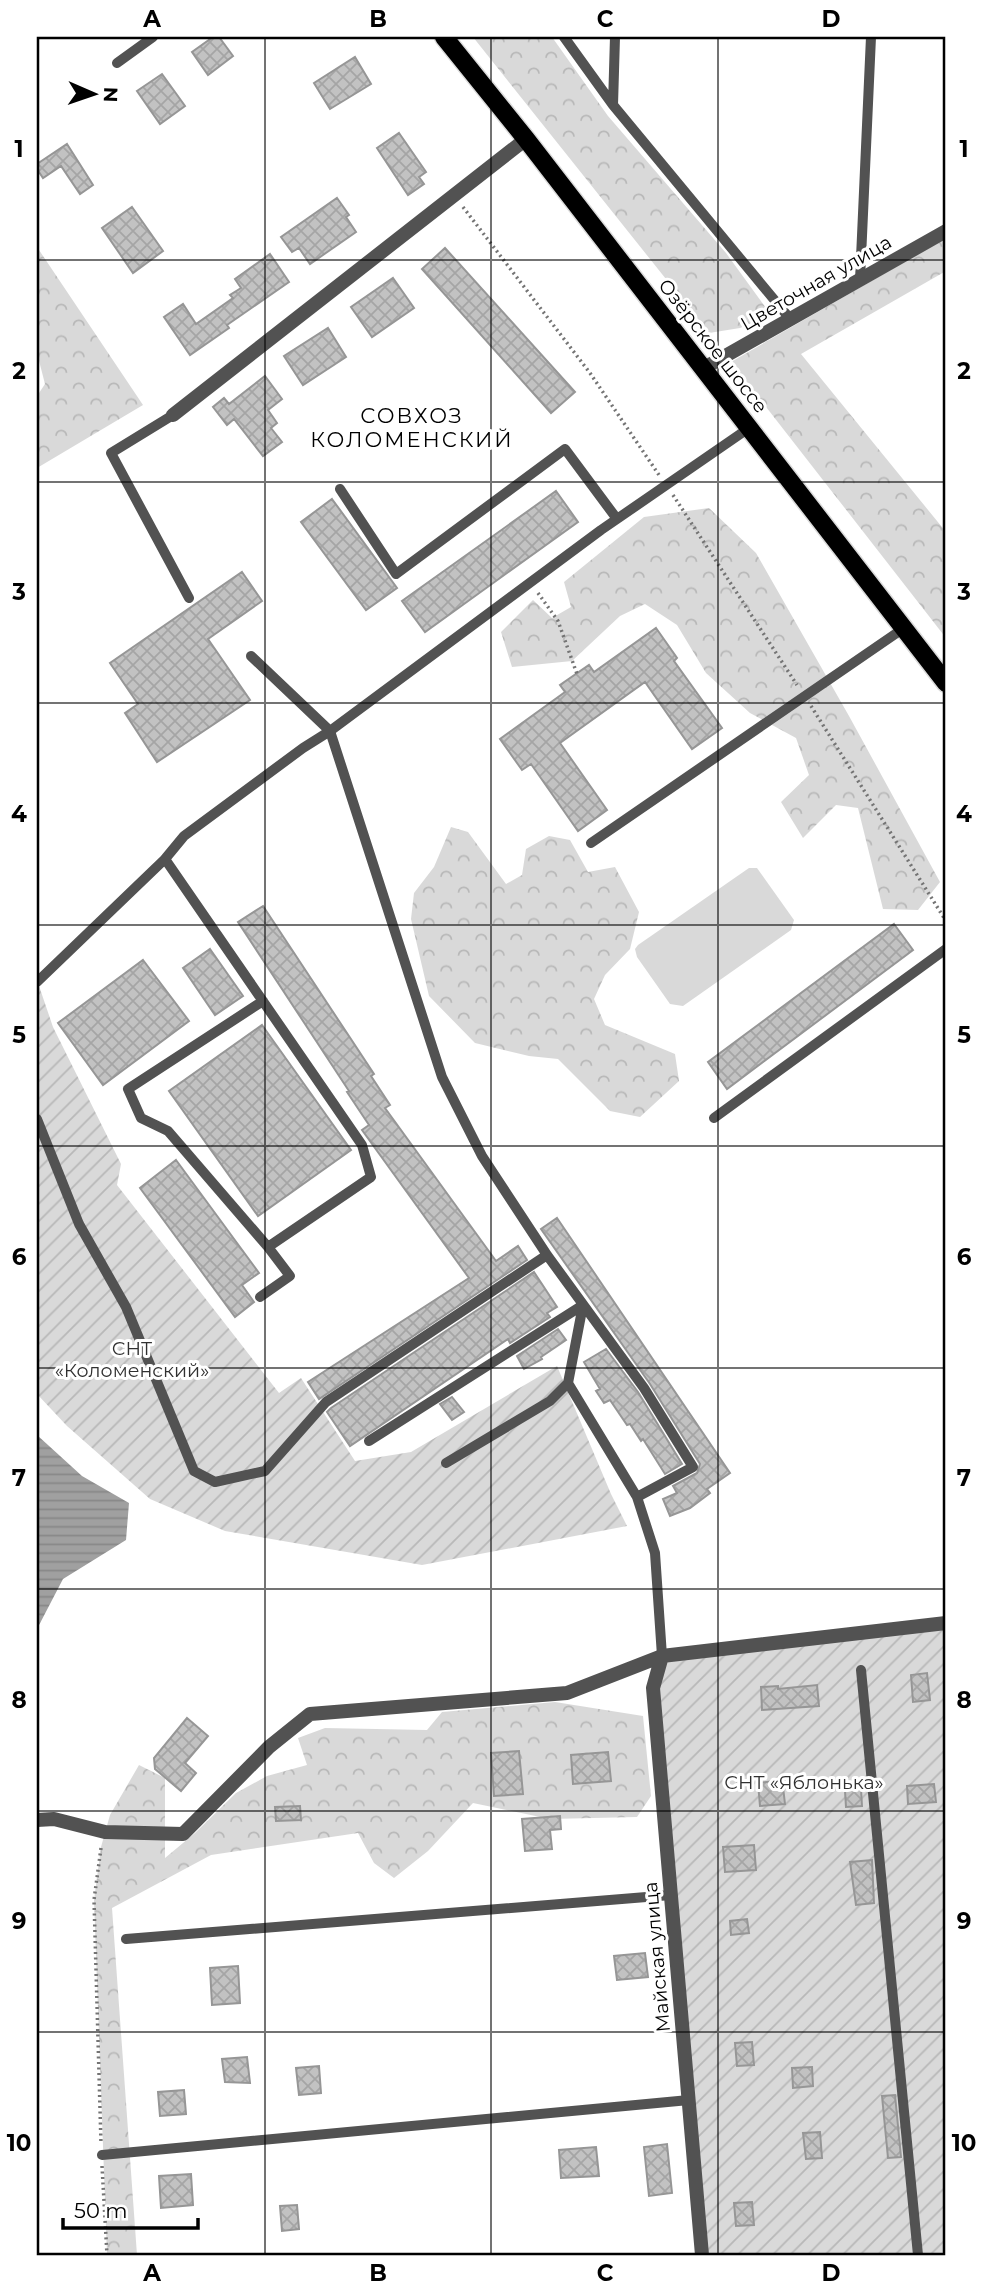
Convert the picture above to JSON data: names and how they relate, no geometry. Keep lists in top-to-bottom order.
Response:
{
  "streets": {
    "main road": ["Озёрское шоссе"],
    "street": ["Цветочная улица", "Майская улица"]
  },
  "crossings": [
    ["Цветочная улица", "Озёрское шоссе"]
  ],
  "districts": ["СОВХОЗ КОЛОМЕНСКИЙ"],
  "parks": ["СНТ «Коломенский»", "СНТ «Яблонька»"],
  "scale_bar": "50 m",
  "north": "right",
  "grid": {
    "columns": [
      "A",
      "B",
      "C",
      "D"
    ],
    "rows": [
      "1",
      "2",
      "3",
      "4",
      "5",
      "6",
      "7",
      "8",
      "9",
      "10"
    ]
  }
}
